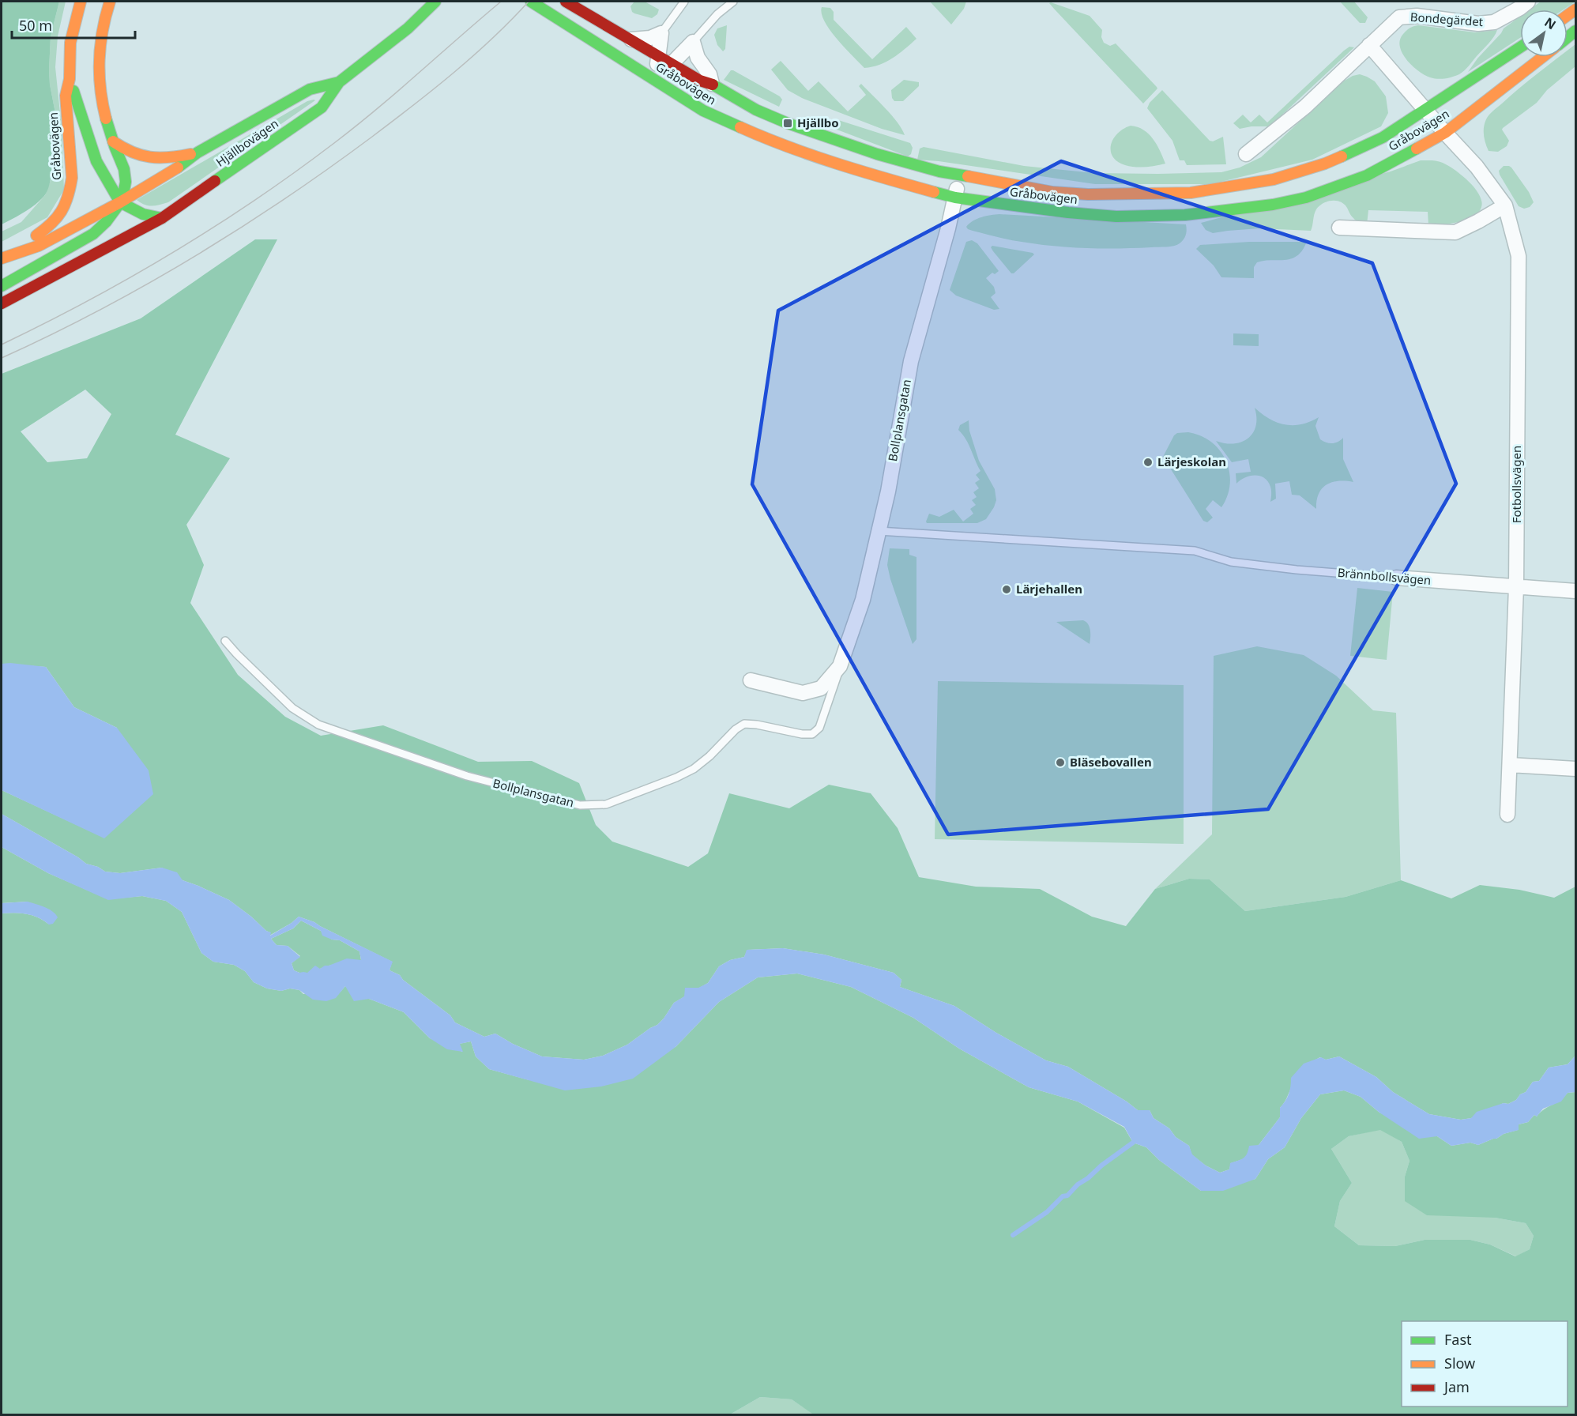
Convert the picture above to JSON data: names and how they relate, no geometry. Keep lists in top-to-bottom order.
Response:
{
  "streets": {
    "main road": ["Gråbovägen", "Hjällbovägen"],
    "street": [
      "Bondegärdet",
      "Bollplansgatan",
      "Fotbollsvägen",
      "Brännbollsvägen"
    ]
  },
  "crossings": [
    ["Gråbovägen", "Hjällbovägen"],
    ["Gråbovägen", "Bollplansgatan"],
    ["Gråbovägen", "Fotbollsvägen"],
    ["Bollplansgatan", "Brännbollsvägen"],
    ["Fotbollsvägen", "Brännbollsvägen"]
  ],
  "places": {
    "transit": ["Hjällbo"],
    "other": ["Lärjeskolan", "Lärjehallen", "Bläsebovallen"]
  },
  "legend": ["Fast", "Slow", "Jam"],
  "scale_bar": "50 m",
  "north": "top right"
}
